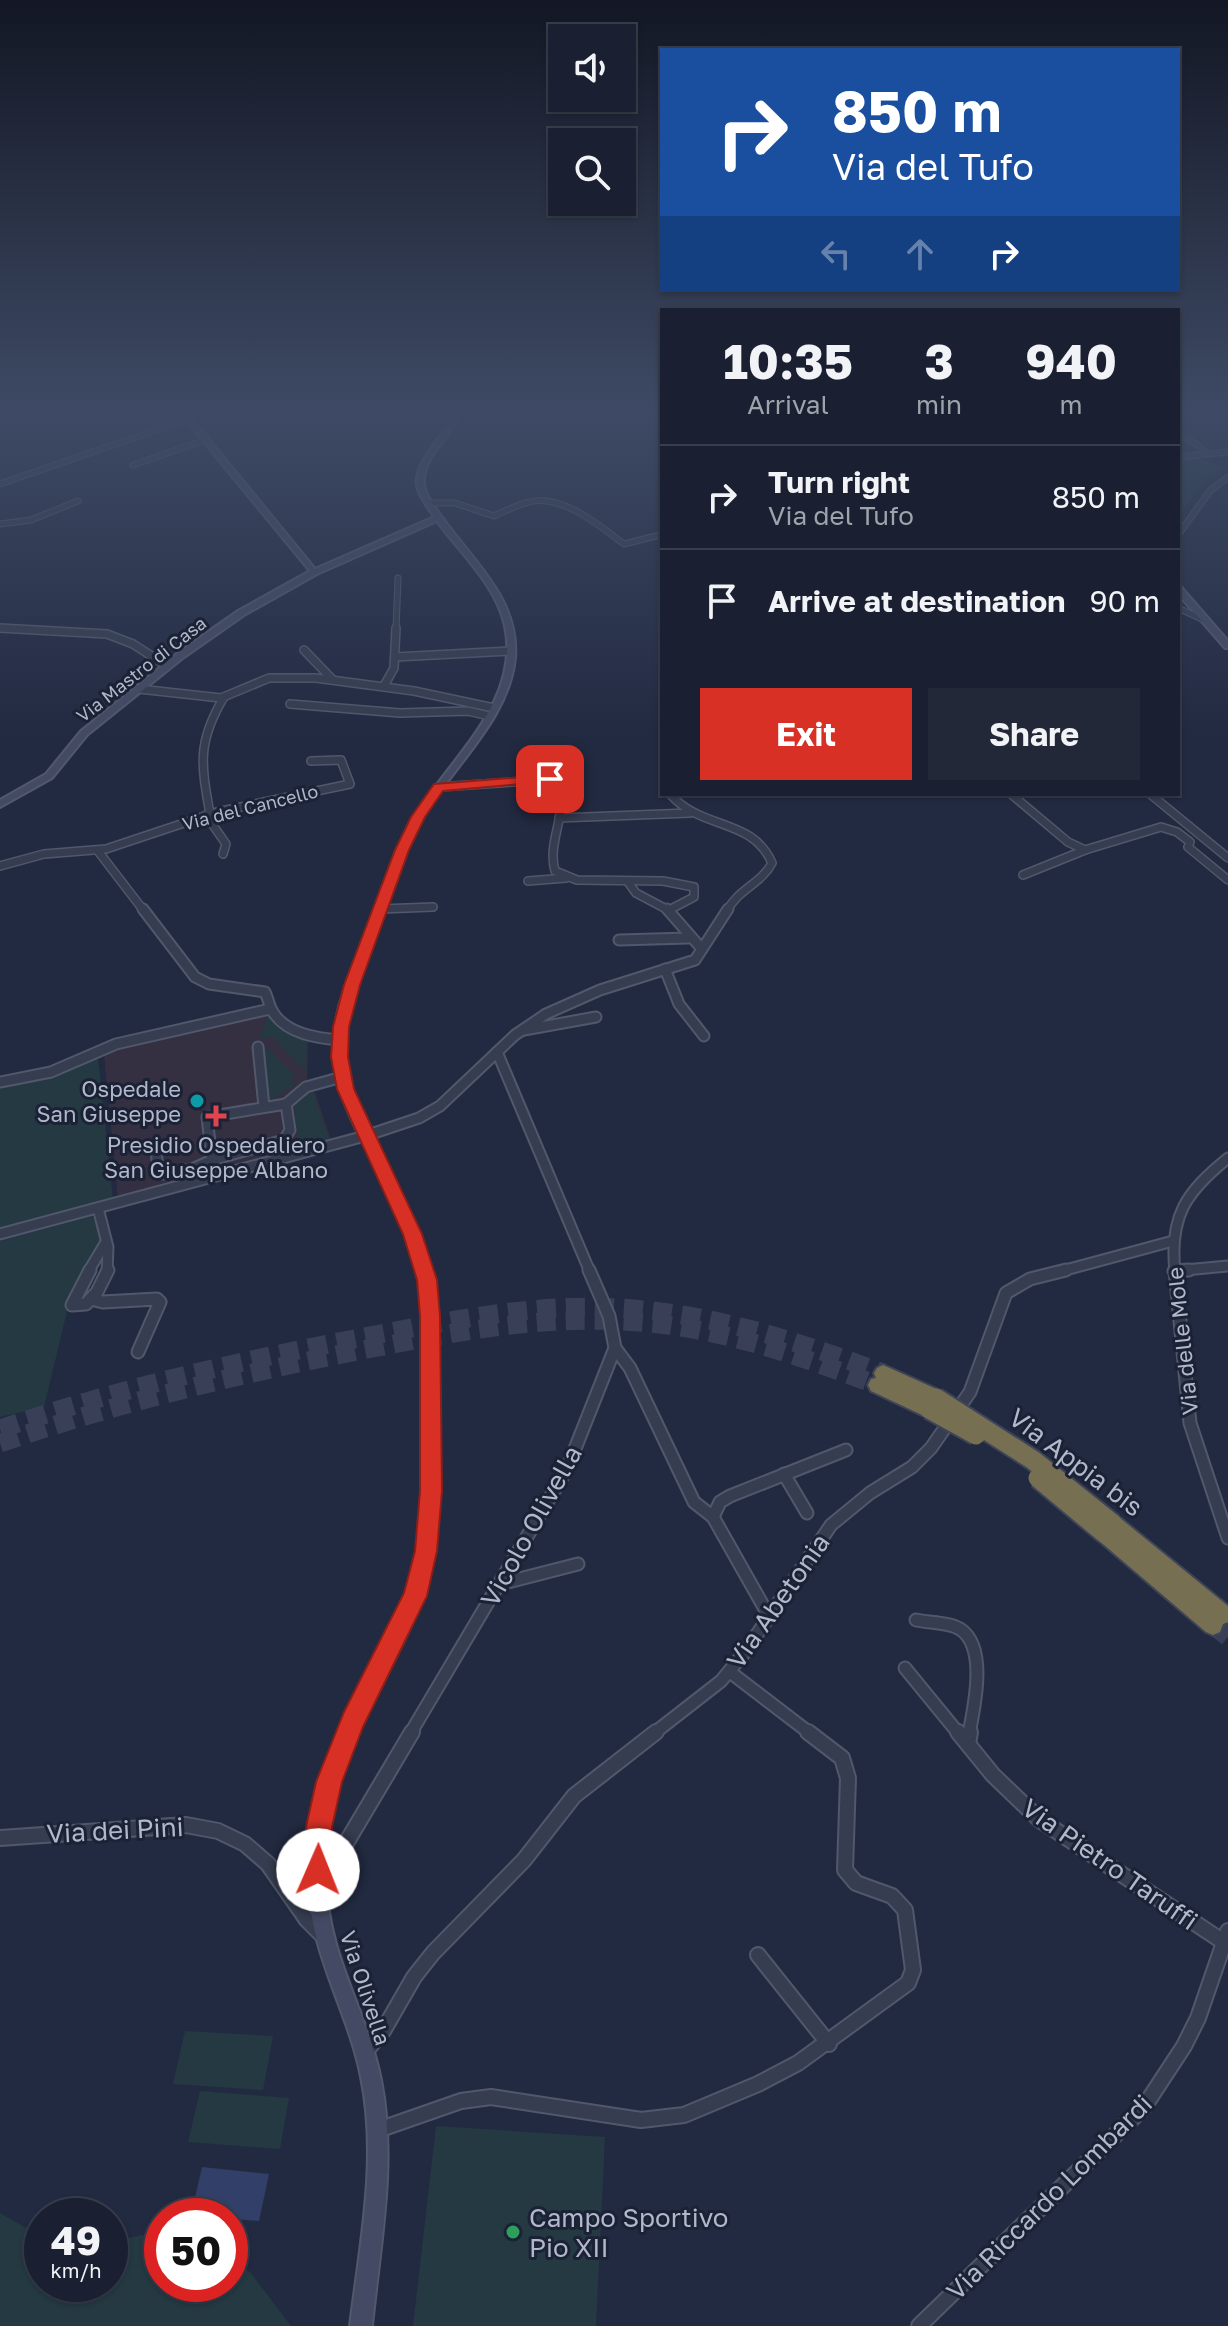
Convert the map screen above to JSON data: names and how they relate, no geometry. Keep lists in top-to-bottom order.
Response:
{
  "streets": {
    "highway": ["Via Appia bis"],
    "main road": ["Via Mastro di Casa", "Via Olivella"],
    "street": [
      "Via del Cancello",
      "Via delle Mole",
      "Vicolo Olivella",
      "Via Abetonia",
      "Via dei Pini",
      "Via Pietro Taruffi",
      "Via Riccardo Lombardi"
    ]
  },
  "crossings": [
    ["Via Mastro di Casa", "Via Olivella"],
    ["Via delle Mole", "Via Abetonia"],
    ["Vicolo Olivella", "Via Olivella"],
    ["Via Abetonia", "Via Olivella"],
    ["Via dei Pini", "Via Olivella"],
    ["Via Pietro Taruffi", "Via Riccardo Lombardi"]
  ],
  "places": {
    "other": ["Ospedale San Giuseppe", "Campo Sportivo Pio XII"],
    "health": ["Presidio Ospedaliero San Giuseppe Albano"]
  },
  "page": {
    "turn": ["850 m", "Via del Tufo"],
    "eta": [
      "10:35",
      "Arrival",
      "3",
      "min",
      "940",
      "m"
    ],
    "list": [
      {
        "name": "Turn right",
        "note": "Via del Tufo",
        "value": "850 m"
      },
      {
        "name": "Arrive at destination",
        "value": "90 m"
      }
    ],
    "buttons": ["Exit", "Share"],
    "speed": "49 km/h",
    "limit": "50"
  }
}
